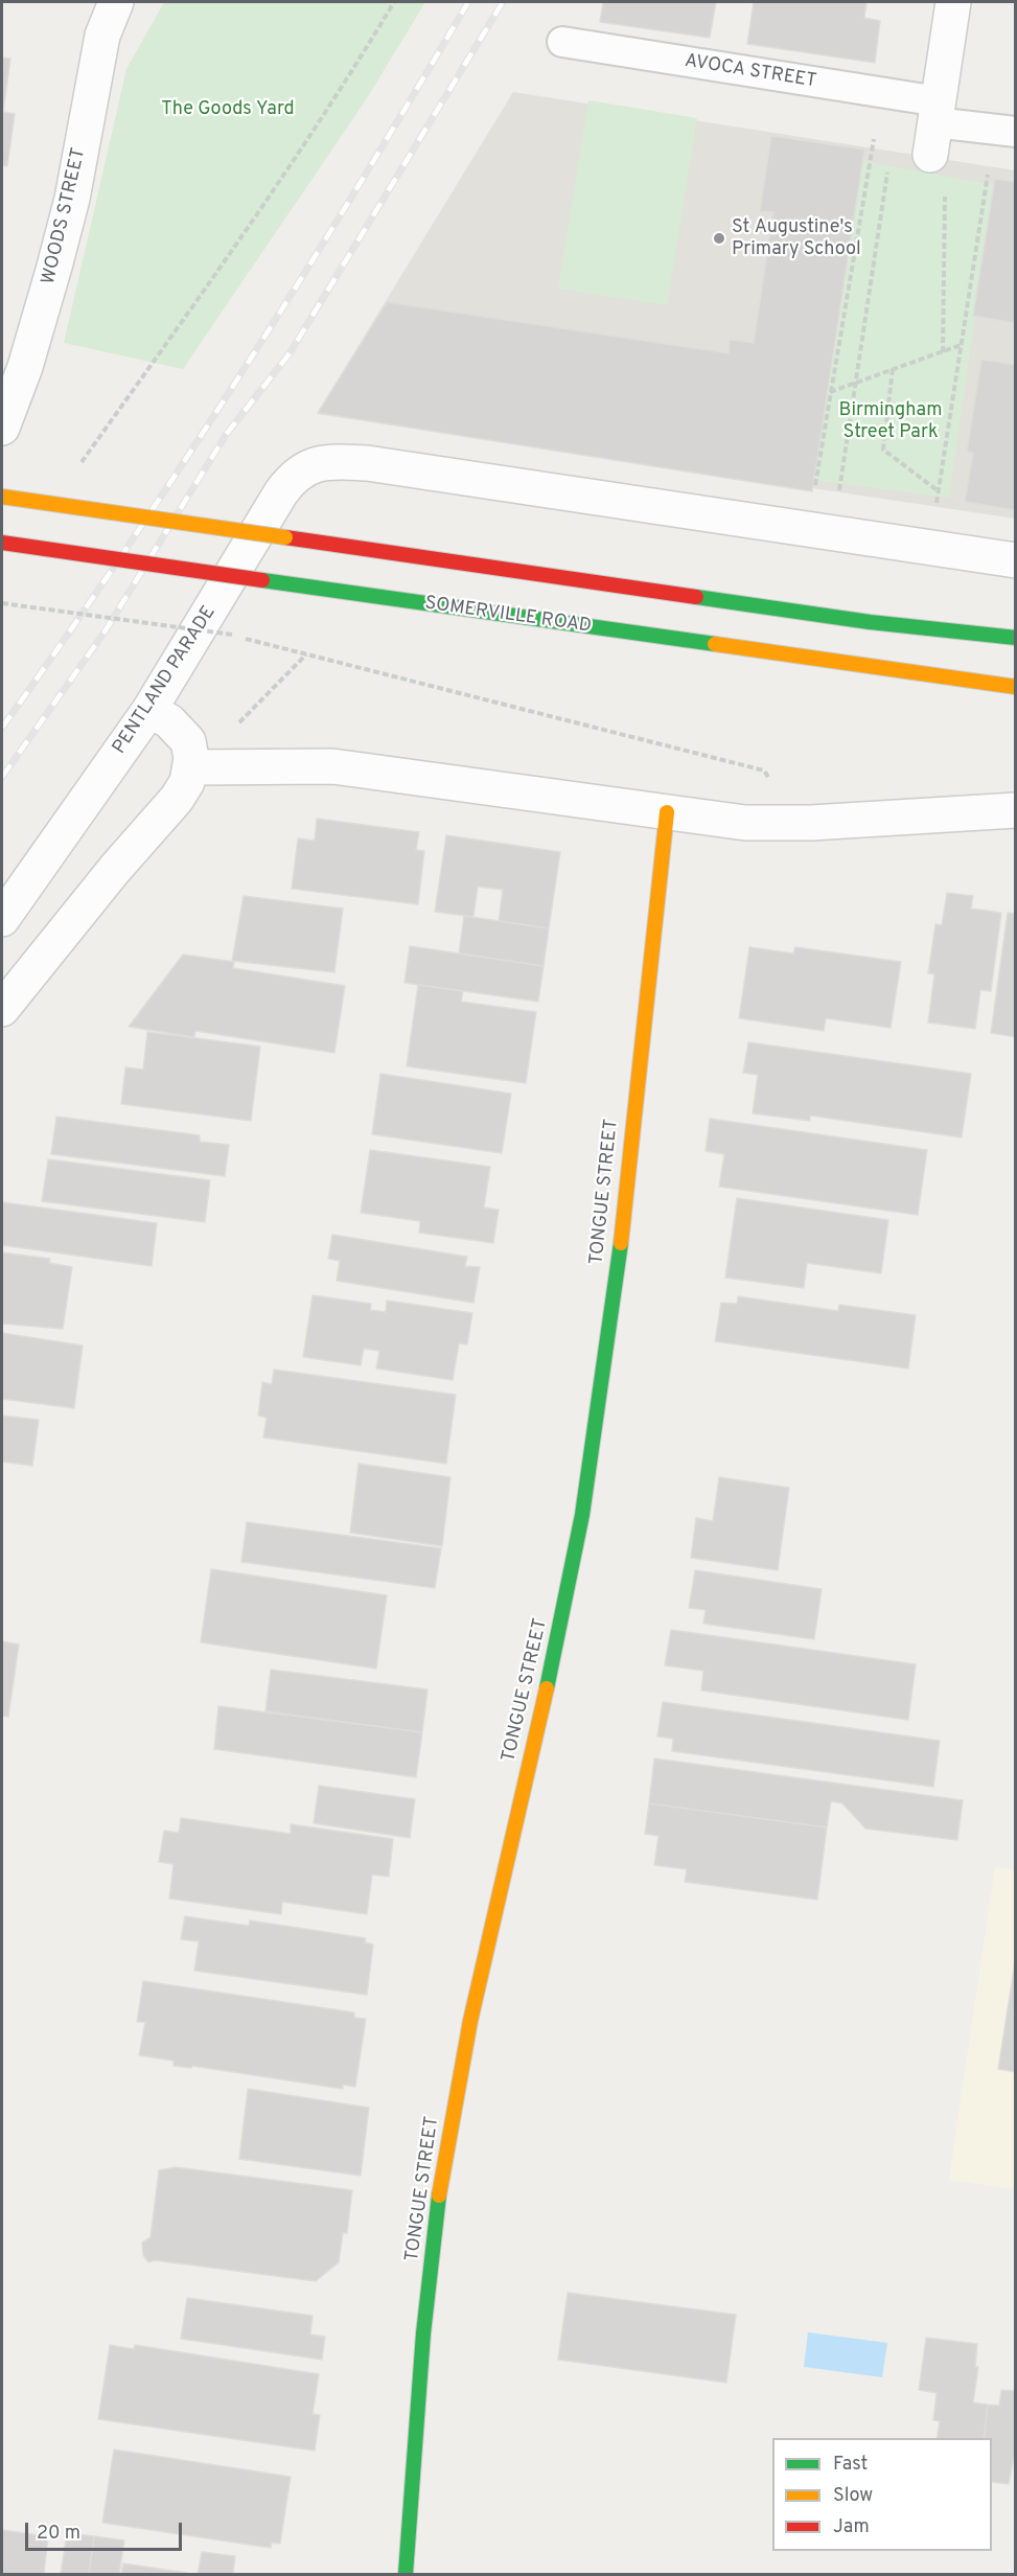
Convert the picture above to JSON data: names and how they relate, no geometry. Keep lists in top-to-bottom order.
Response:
{
  "streets": {
    "main road": ["SOMERVILLE ROAD", "TONGUE STREET"],
    "street": ["WOODS STREET", "PENTLAND PARADE"],
    "lane": ["AVOCA STREET"]
  },
  "parks": ["The Goods Yard", "Birmingham Street Park"],
  "places": ["St Augustine's Primary School"],
  "legend": ["Fast", "Slow", "Jam"],
  "scale_bar": "20 m"
}
